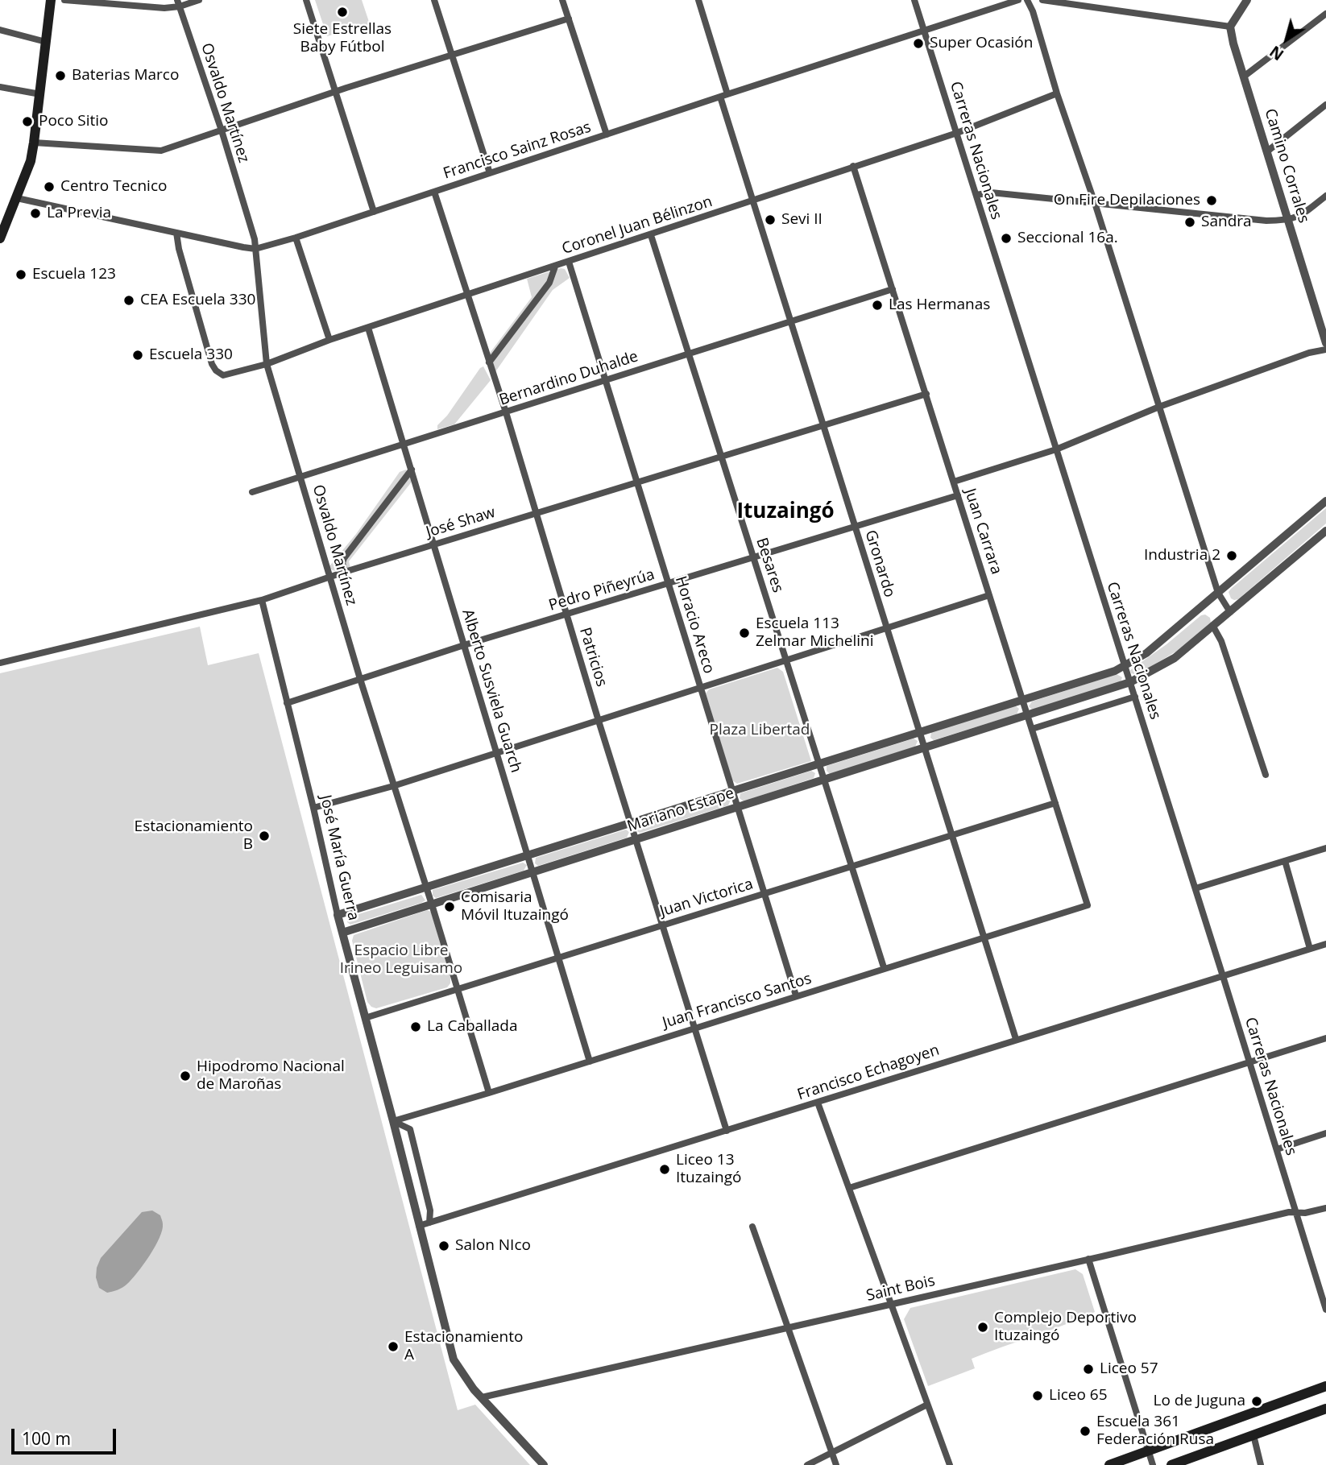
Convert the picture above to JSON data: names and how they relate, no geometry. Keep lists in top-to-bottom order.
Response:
{
  "streets": {
    "street": [
      "Osvaldo Martínez",
      "Francisco Sainz Rosas",
      "Carreras Nacionales",
      "Camino Corrales",
      "Coronel Juan Bélinzon",
      "Bernardino Duhalde",
      "José Shaw",
      "Juan Carrara",
      "Gronardo",
      "Besares",
      "Pedro Piñeyrúa",
      "Horacio Areco",
      "Patricios",
      "Alberto Susviela Guarch",
      "Mariano Estape",
      "José María Guerra",
      "Juan Victorica",
      "Juan Francisco Santos",
      "Francisco Echagoyen",
      "Saint Bois"
    ]
  },
  "crossings": [
    ["Osvaldo Martínez", "Francisco Sainz Rosas"],
    ["Osvaldo Martínez", "Coronel Juan Bélinzon"],
    ["Osvaldo Martínez", "Bernardino Duhalde"],
    ["Osvaldo Martínez", "José Shaw"],
    ["Osvaldo Martínez", "Pedro Piñeyrúa"],
    ["Osvaldo Martínez", "Mariano Estape"],
    ["Osvaldo Martínez", "Juan Victorica"],
    ["Osvaldo Martínez", "Juan Francisco Santos"],
    ["Francisco Sainz Rosas", "Carreras Nacionales"],
    ["Francisco Sainz Rosas", "Coronel Juan Bélinzon"],
    ["Francisco Sainz Rosas", "Gronardo"],
    ["Francisco Sainz Rosas", "Patricios"],
    ["Carreras Nacionales", "Coronel Juan Bélinzon"],
    ["Carreras Nacionales", "Mariano Estape"],
    ["Carreras Nacionales", "Francisco Echagoyen"],
    ["Carreras Nacionales", "Saint Bois"],
    ["Coronel Juan Bélinzon", "Juan Carrara"],
    ["Coronel Juan Bélinzon", "Gronardo"],
    ["Coronel Juan Bélinzon", "Besares"],
    ["Coronel Juan Bélinzon", "Horacio Areco"],
    ["Coronel Juan Bélinzon", "Patricios"],
    ["Coronel Juan Bélinzon", "Alberto Susviela Guarch"],
    ["Bernardino Duhalde", "Juan Carrara"],
    ["Bernardino Duhalde", "Gronardo"],
    ["Bernardino Duhalde", "Besares"],
    ["Bernardino Duhalde", "Horacio Areco"],
    ["Bernardino Duhalde", "Patricios"],
    ["Bernardino Duhalde", "Alberto Susviela Guarch"],
    ["José Shaw", "Juan Carrara"],
    ["José Shaw", "Gronardo"],
    ["José Shaw", "Besares"],
    ["José Shaw", "Horacio Areco"],
    ["José Shaw", "Patricios"],
    ["José Shaw", "Alberto Susviela Guarch"],
    ["José Shaw", "José María Guerra"],
    ["Juan Carrara", "Pedro Piñeyrúa"],
    ["Juan Carrara", "Mariano Estape"],
    ["Juan Carrara", "Juan Victorica"],
    ["Juan Carrara", "Juan Francisco Santos"],
    ["Gronardo", "Pedro Piñeyrúa"],
    ["Gronardo", "Mariano Estape"],
    ["Gronardo", "Juan Victorica"],
    ["Gronardo", "Juan Francisco Santos"],
    ["Gronardo", "Francisco Echagoyen"],
    ["Besares", "Pedro Piñeyrúa"],
    ["Besares", "Mariano Estape"],
    ["Besares", "Juan Victorica"],
    ["Besares", "Juan Francisco Santos"],
    ["Pedro Piñeyrúa", "Horacio Areco"],
    ["Pedro Piñeyrúa", "Patricios"],
    ["Pedro Piñeyrúa", "Alberto Susviela Guarch"],
    ["Pedro Piñeyrúa", "José María Guerra"],
    ["Horacio Areco", "Mariano Estape"],
    ["Horacio Areco", "Juan Victorica"],
    ["Horacio Areco", "Juan Francisco Santos"],
    ["Patricios", "Mariano Estape"],
    ["Patricios", "Juan Victorica"],
    ["Patricios", "Juan Francisco Santos"],
    ["Patricios", "Francisco Echagoyen"],
    ["Alberto Susviela Guarch", "Mariano Estape"],
    ["Alberto Susviela Guarch", "Juan Victorica"],
    ["Alberto Susviela Guarch", "Juan Francisco Santos"],
    ["Mariano Estape", "José María Guerra"],
    ["José María Guerra", "Juan Victorica"],
    ["José María Guerra", "Juan Francisco Santos"],
    ["José María Guerra", "Francisco Echagoyen"],
    ["José María Guerra", "Saint Bois"]
  ],
  "districts": ["Ituzaingó"],
  "parks": ["Plaza Libertad", "Espacio Libre Irineo Leguisamo"],
  "places": [
    "Siete Estrellas Baby Fútbol",
    "Super Ocasión",
    "Baterias Marco",
    "Poco Sitio",
    "Centro Tecnico",
    "On Fire Depilaciones",
    "La Previa",
    "Sevi II",
    "Sandra",
    "Seccional 16a.",
    "Escuela 123",
    "CEA Escuela 330",
    "Las Hermanas",
    "Escuela 330",
    "Industria 2",
    "Escuela 113 Zelmar Michelini",
    "Estacionamiento B",
    "Comisaria Móvil Ituzaingó",
    "La Caballada",
    "Hipodromo Nacional de Maroñas",
    "Liceo 13 Ituzaingó",
    "Salon NIco",
    "Complejo Deportivo Ituzaingó",
    "Estacionamiento A",
    "Liceo 57",
    "Liceo 65",
    "Lo de Juguna",
    "Escuela 361 Federación Rusa"
  ],
  "scale_bar": "100 m",
  "north": "bottom left"
}
